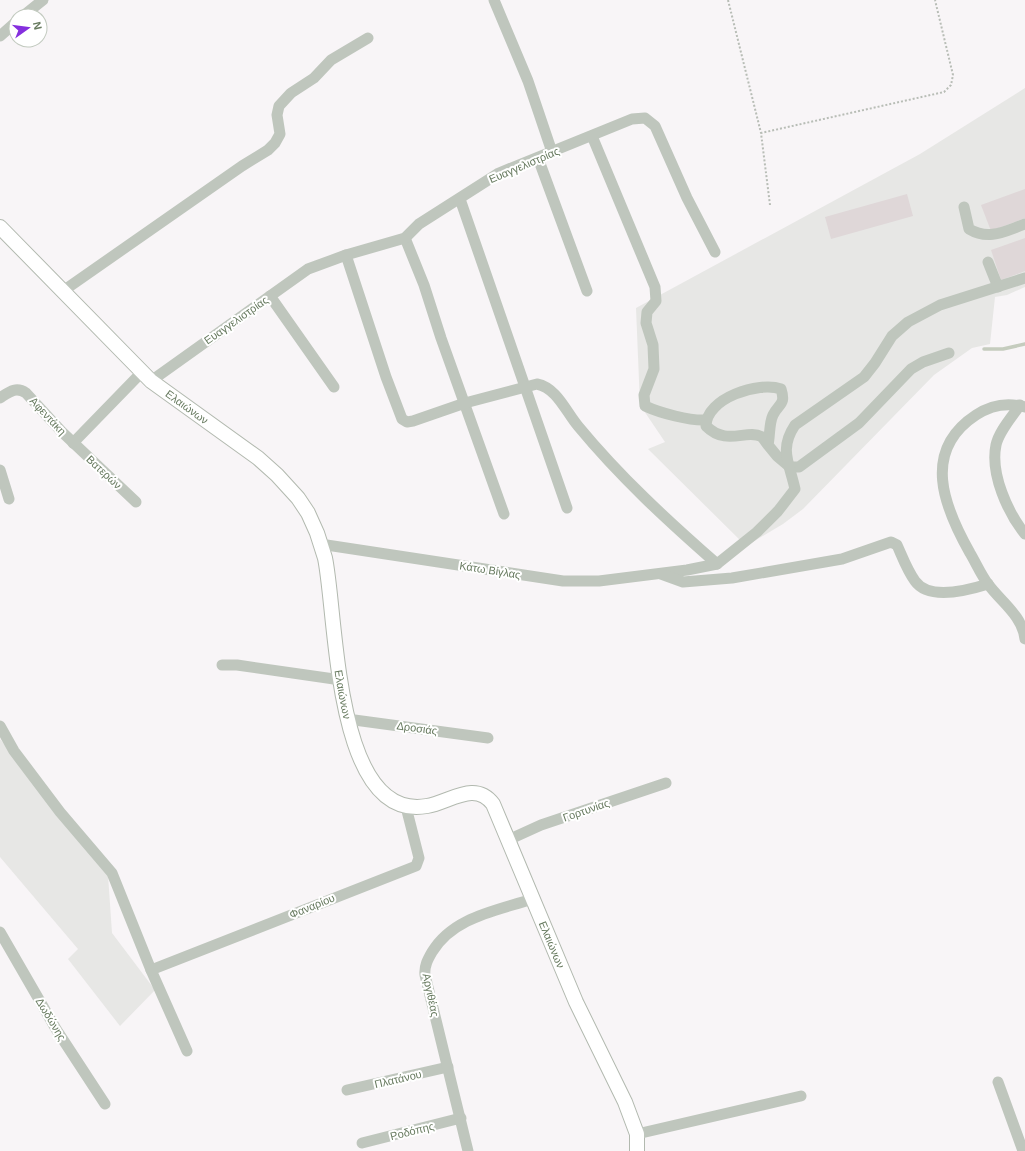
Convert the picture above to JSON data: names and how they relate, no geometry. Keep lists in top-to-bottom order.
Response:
{
  "streets": {
    "main road": ["Ελαιώνων"],
    "street": [
      "Ευαγγελιστρίας",
      "Αφεντάκη",
      "Βατερών",
      "Κάτω Βίγλας",
      "Δροσιάς",
      "Γορτυνίας",
      "Φαναρίου",
      "Αργιθέας",
      "Δωδώνης",
      "Πλατάνου",
      "Ροδόπης"
    ]
  },
  "crossings": [
    ["Ευαγγελιστρίας", "Ελαιώνων"],
    ["Ευαγγελιστρίας", "Αφεντάκη"],
    ["Ευαγγελιστρίας", "Βατερών"],
    ["Ελαιώνων", "Κάτω Βίγλας"],
    ["Ελαιώνων", "Δροσιάς"],
    ["Ελαιώνων", "Γορτυνίας"],
    ["Ελαιώνων", "Φαναρίου"],
    ["Ελαιώνων", "Αργιθέας"],
    ["Αφεντάκη", "Βατερών"],
    ["Αργιθέας", "Πλατάνου"],
    ["Αργιθέας", "Ροδόπης"]
  ],
  "north": "right"
}
